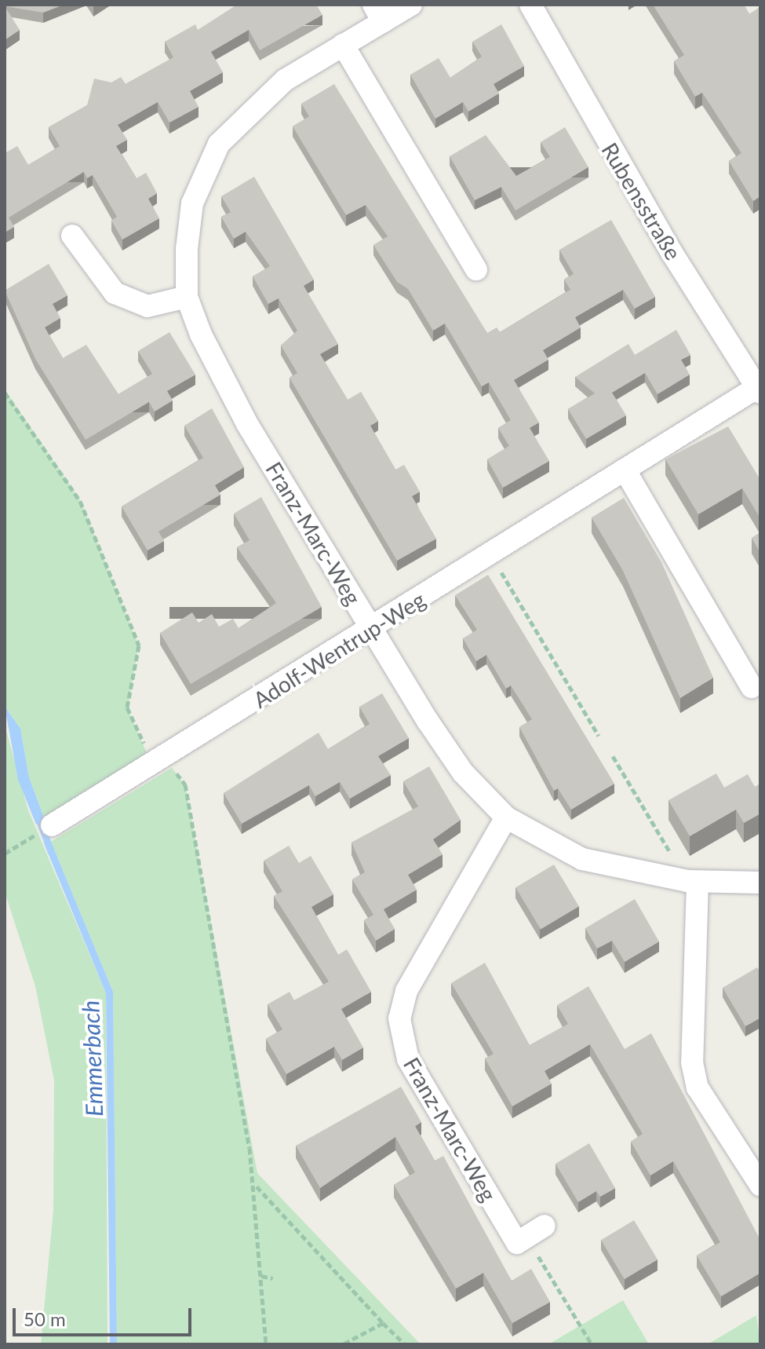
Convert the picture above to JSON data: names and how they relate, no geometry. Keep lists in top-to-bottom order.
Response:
{
  "streets": {
    "street": ["Rubensstraße", "Franz-Marc-Weg", "Adolf-Wentrup-Weg"]
  },
  "crossings": [
    ["Rubensstraße", "Adolf-Wentrup-Weg"],
    ["Franz-Marc-Weg", "Adolf-Wentrup-Weg"]
  ],
  "water": ["Emmerbach"],
  "scale_bar": "50 m"
}
